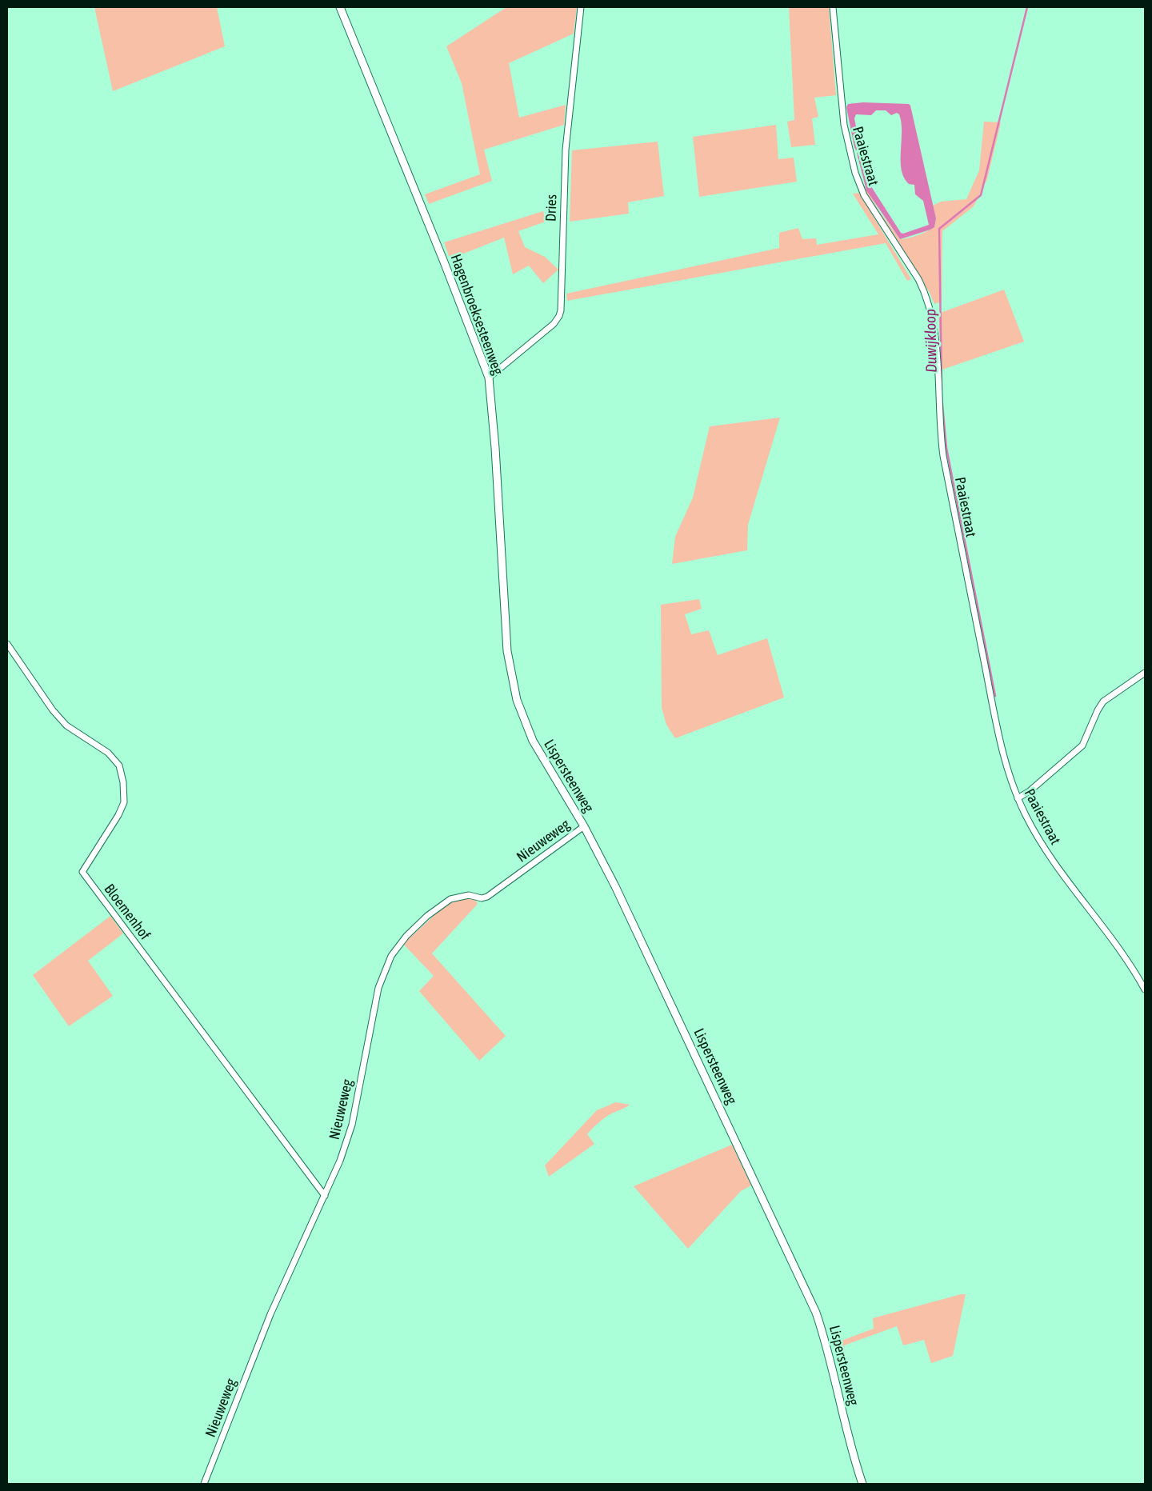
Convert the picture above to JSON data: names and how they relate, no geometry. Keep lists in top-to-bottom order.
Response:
{
  "streets": {
    "street": [
      "Paaiestraat",
      "Dries",
      "Hagenbroeksesteenweg",
      "Lispersteenweg",
      "Nieuweweg",
      "Bloemenhof"
    ]
  },
  "crossings": [
    ["Dries", "Hagenbroeksesteenweg"],
    ["Hagenbroeksesteenweg", "Lispersteenweg"],
    ["Lispersteenweg", "Nieuweweg"],
    ["Nieuweweg", "Bloemenhof"]
  ],
  "water": ["Duwijkloop"]
}
